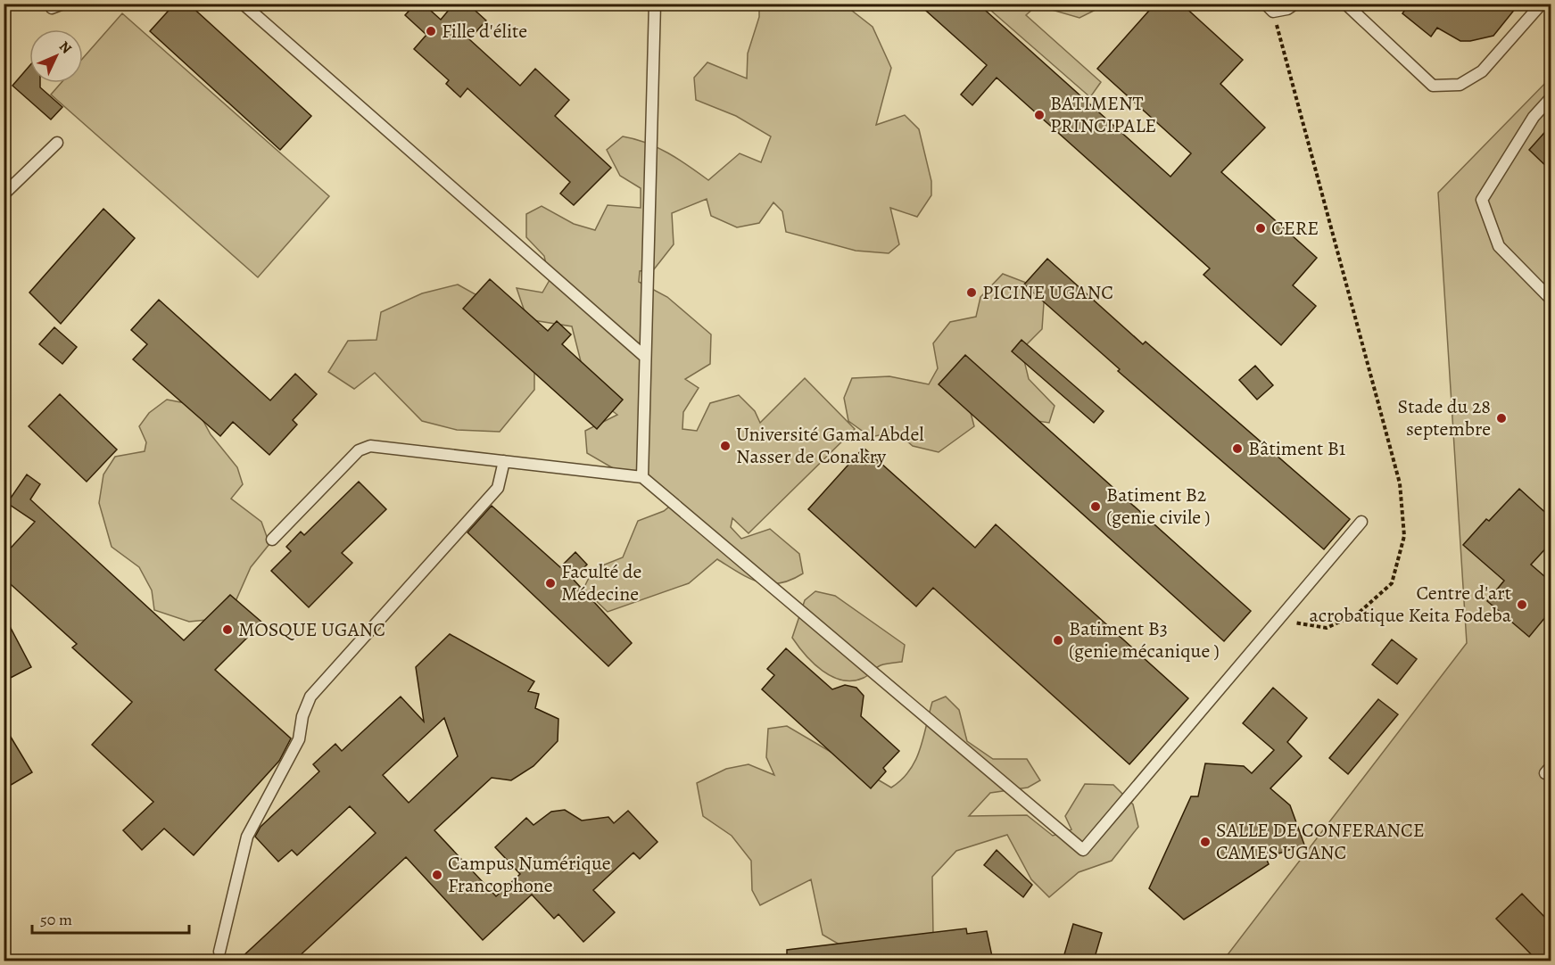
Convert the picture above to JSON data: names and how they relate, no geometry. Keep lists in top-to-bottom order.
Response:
{
  "places": [
    "Fille d'élite",
    "BATIMENT PRINCIPALE",
    "CERE",
    "PICINE UGANC",
    "Stade du 28 septembre",
    "Université Gamal Abdel Nasser de Conakry",
    "Bâtiment B1",
    "Batiment B2 (genie civile )",
    "Faculté de Médecine",
    "Centre d'art acrobatique Keita Fodeba",
    "MOSQUE UGANC",
    "Batiment B3 (genie mécanique )",
    "SALLE DE CONFERANCE CAMES UGANC",
    "Campus Numérique Francophone"
  ],
  "scale_bar": "50 m",
  "north": "top right"
}
